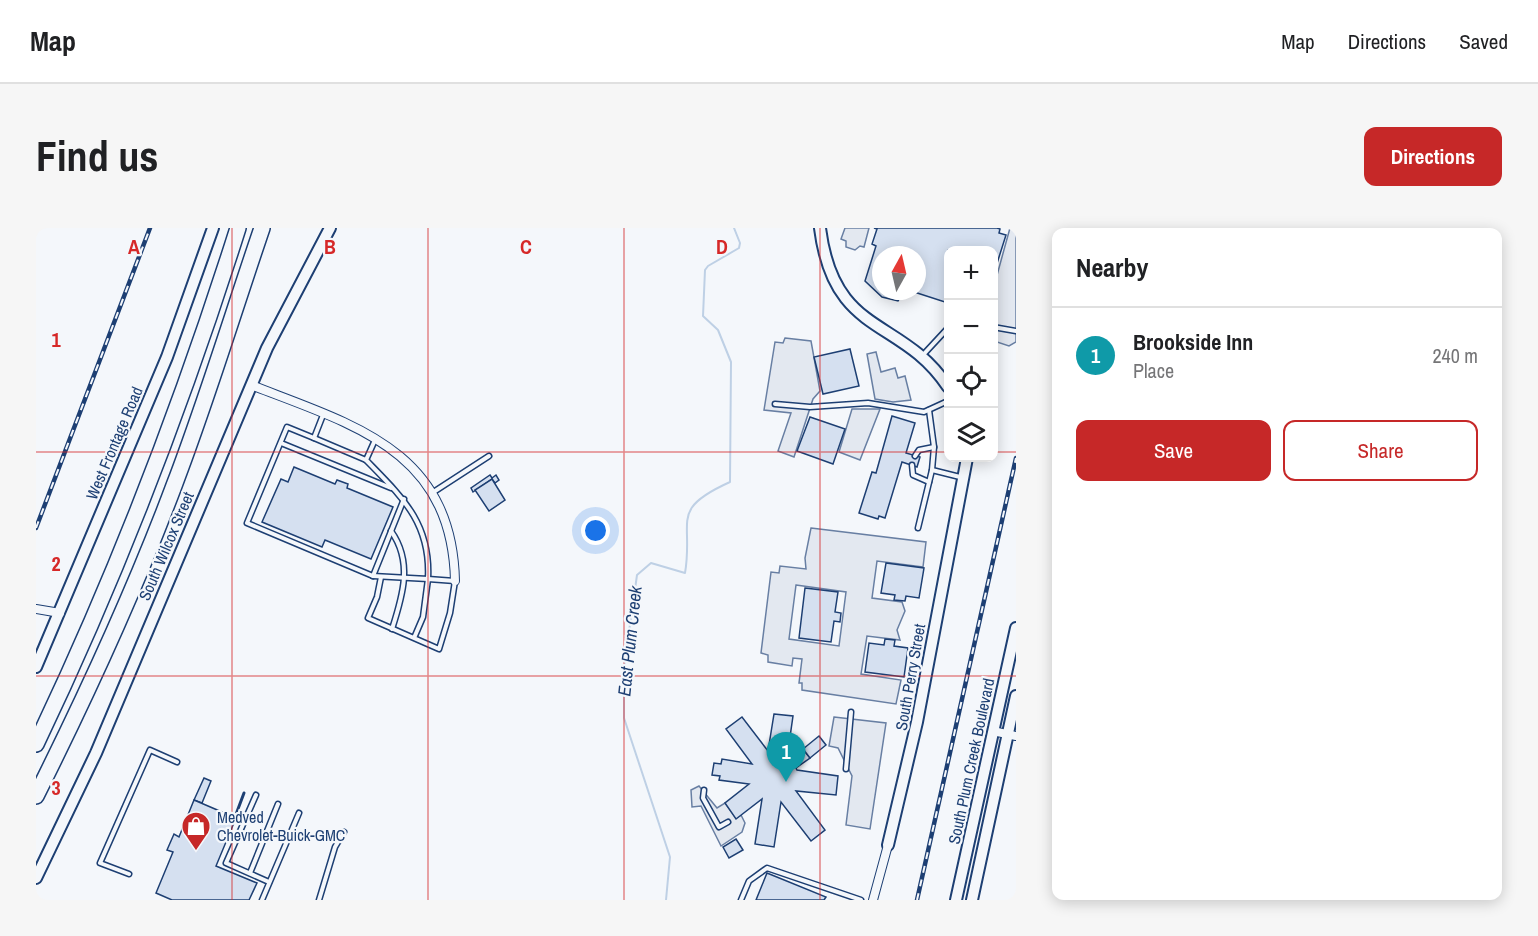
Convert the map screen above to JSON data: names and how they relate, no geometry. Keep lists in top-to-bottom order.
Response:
{
  "streets": {
    "main road": [
      "West Frontage Road",
      "South Wilcox Street",
      "South Perry Street",
      "South Plum Creek Boulevard"
    ]
  },
  "water": ["East Plum Creek"],
  "places": {
    "shop": ["Medved Chevrolet-Buick-GMC"]
  },
  "north": "top",
  "page": {
    "header": "Map",
    "nav": ["Map", "Directions", "Saved"],
    "buttons": [
      "Directions",
      ["Save", "Share"]
    ],
    "title": "Find us",
    "heading": "Nearby",
    "map_buttons": ["+", "−"],
    "list": [
      {
        "mark": "1",
        "name": "Brookside Inn",
        "note": "Place",
        "value": "240 m"
      }
    ],
    "pins": "1"
  },
  "grid": {
    "columns": [
      "A",
      "B",
      "C",
      "D"
    ],
    "rows": ["1", "2", "3"]
  }
}
